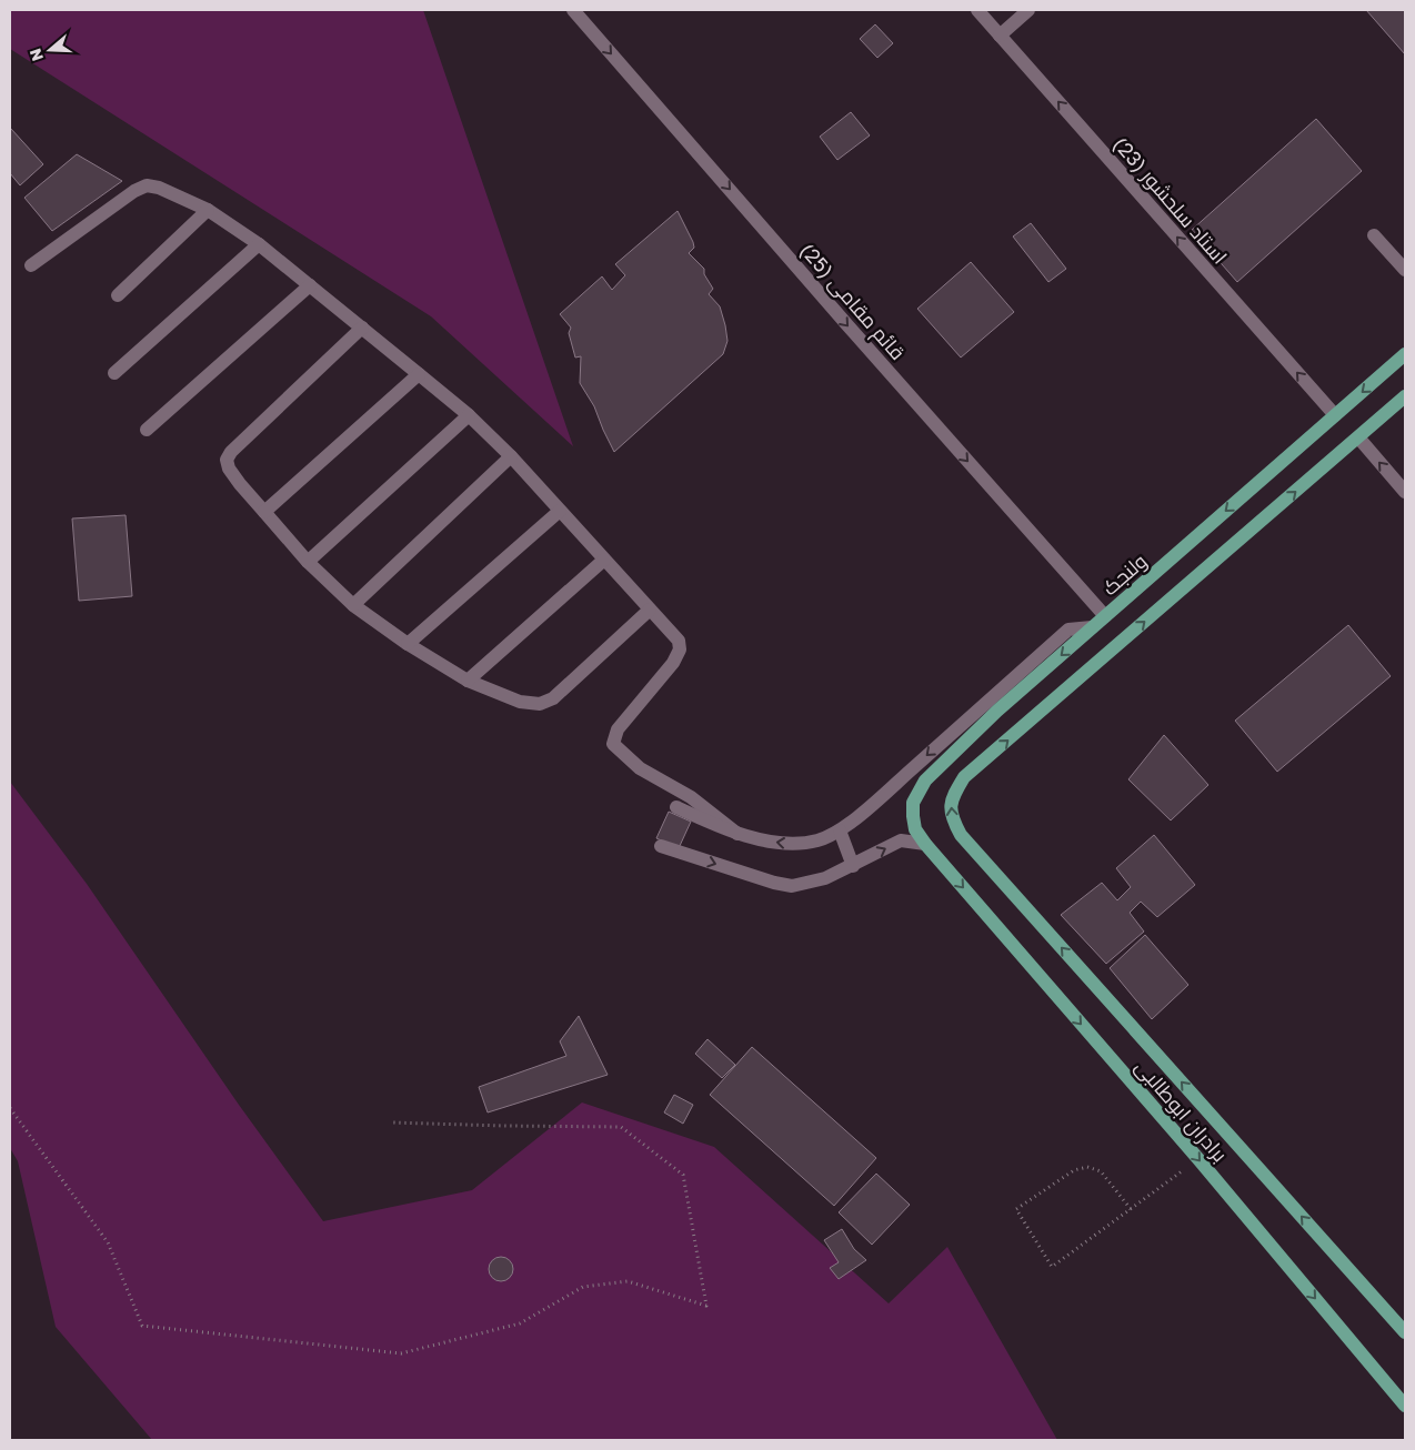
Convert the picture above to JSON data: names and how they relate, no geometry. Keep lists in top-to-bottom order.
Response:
{
  "streets": {
    "main road": ["ولنجک", "برادران ابوطالبی"],
    "street": ["استاد سلحشور (23)", "قائم مقامی (25)"]
  },
  "crossings": [
    ["استاد سلحشور (23)", "ولنجک"],
    ["قائم مقامی (25)", "ولنجک"],
    ["ولنجک", "برادران ابوطالبی"]
  ],
  "one_way": ["استاد سلحشور (23)", "قائم مقامی (25)", "ولنجک"],
  "north": "left"
}
